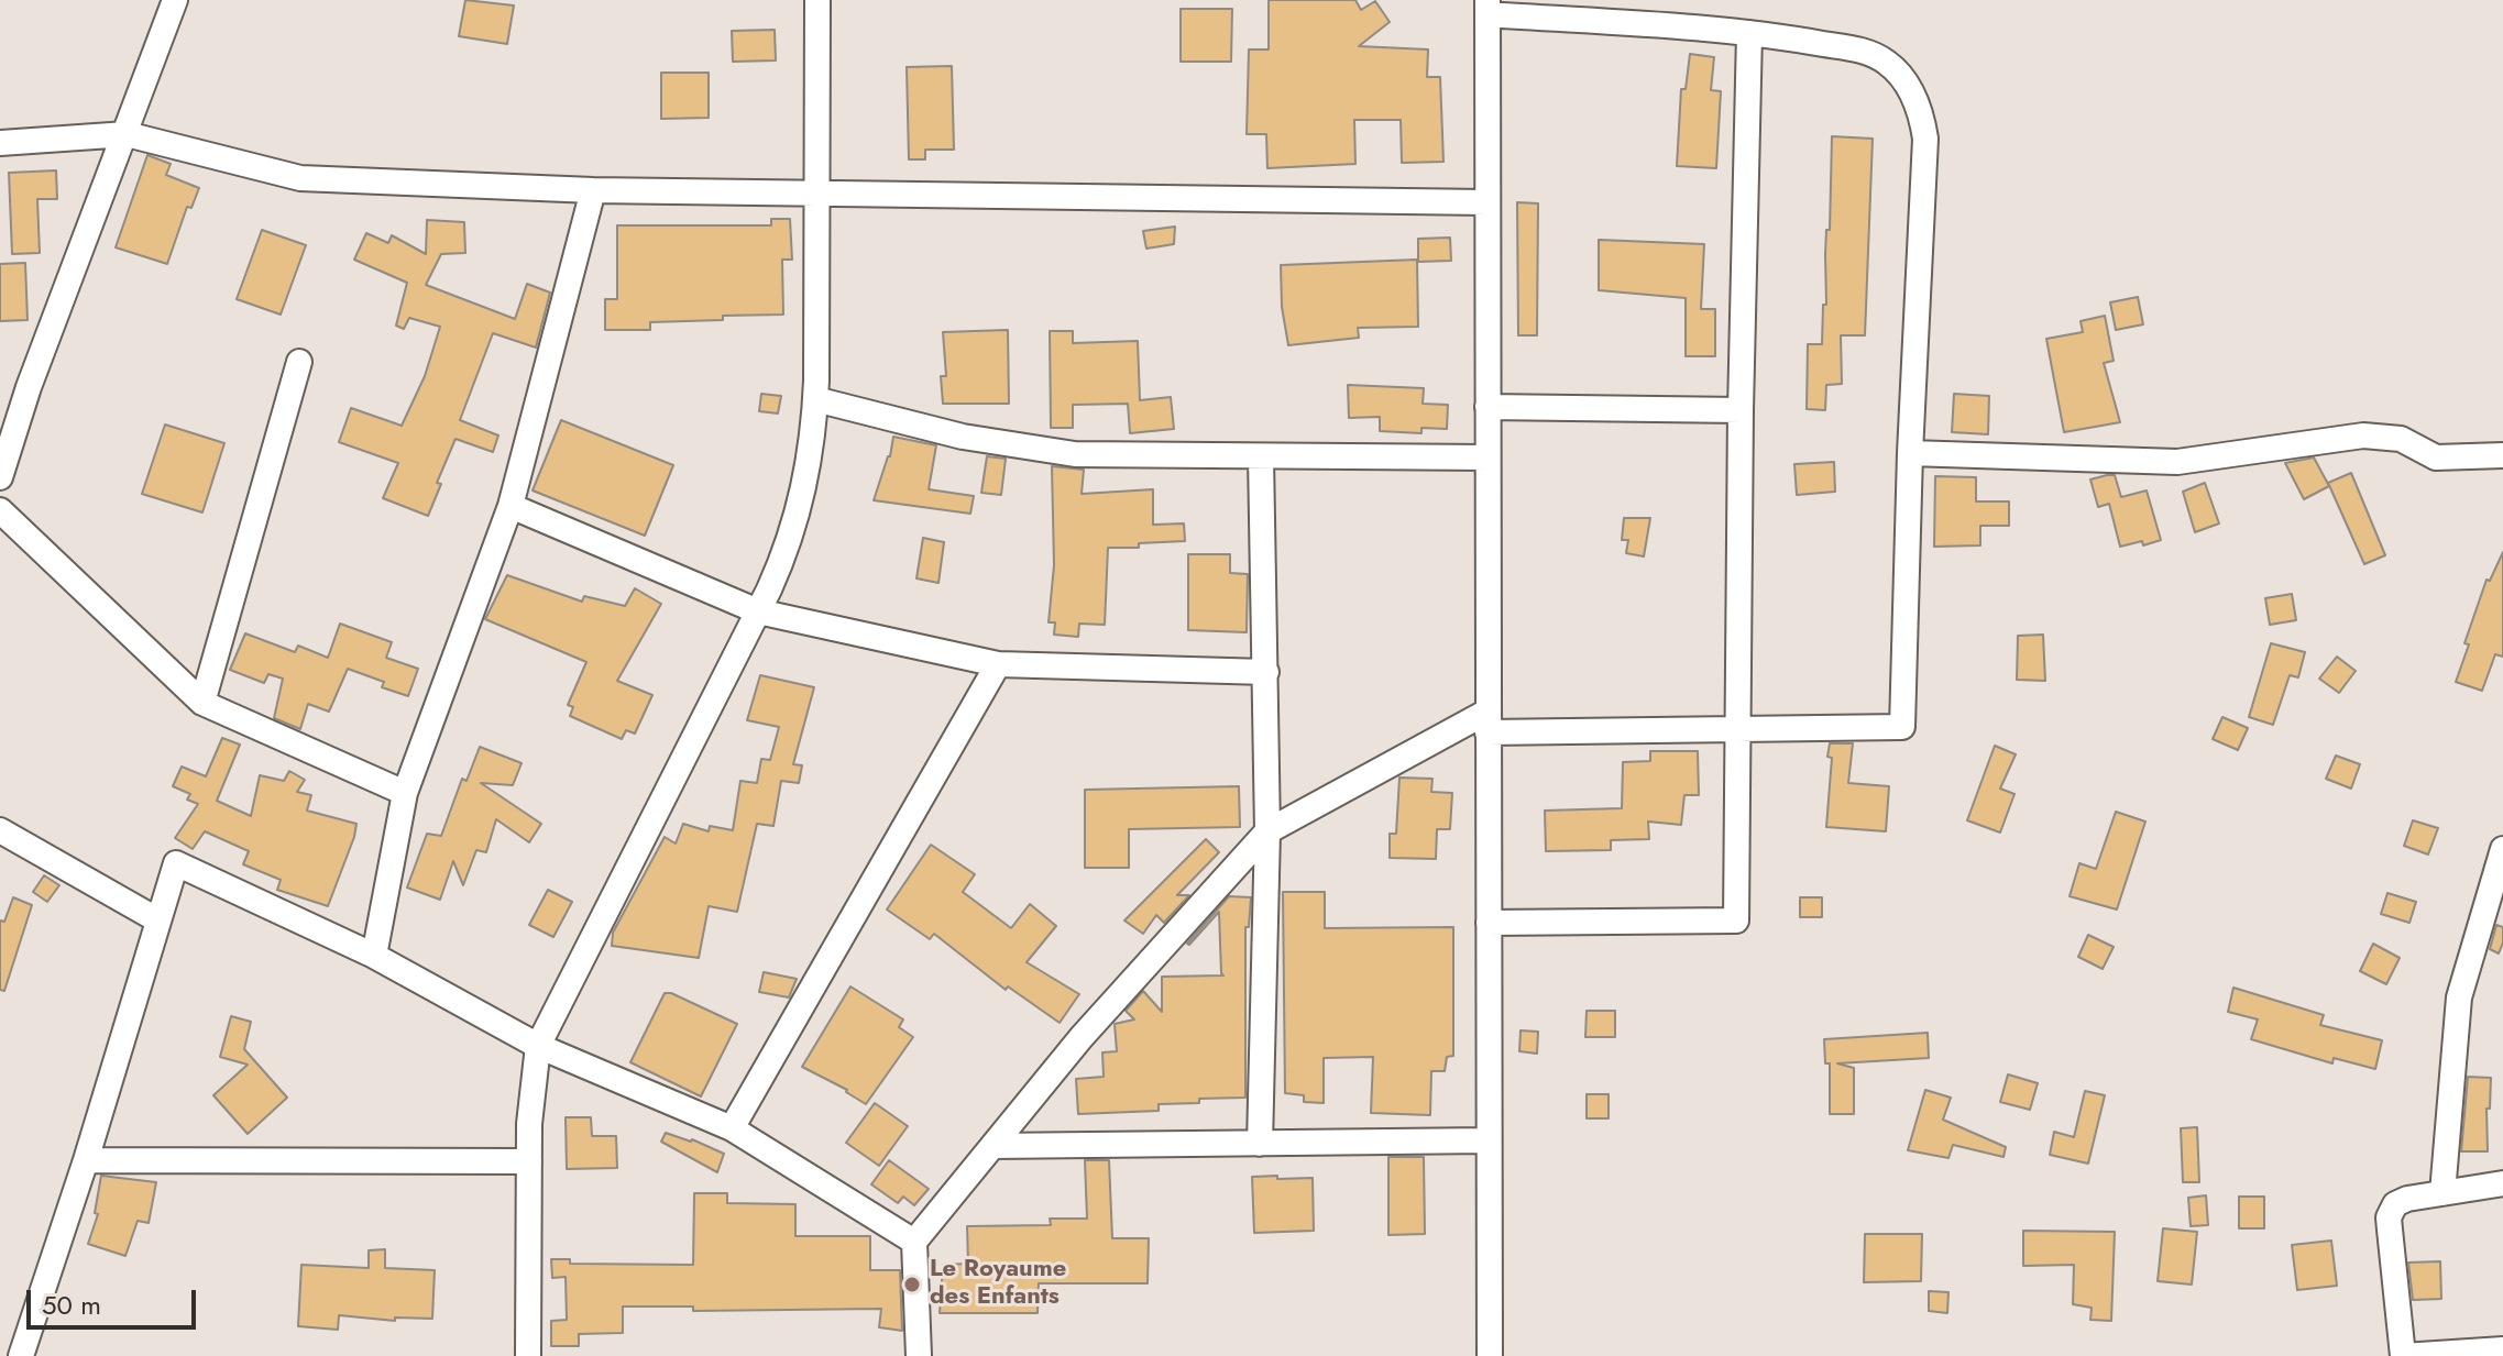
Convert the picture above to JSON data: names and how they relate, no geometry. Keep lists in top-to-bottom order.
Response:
{
  "places": ["Le Royaume des Enfants"],
  "scale_bar": "50 m"
}
